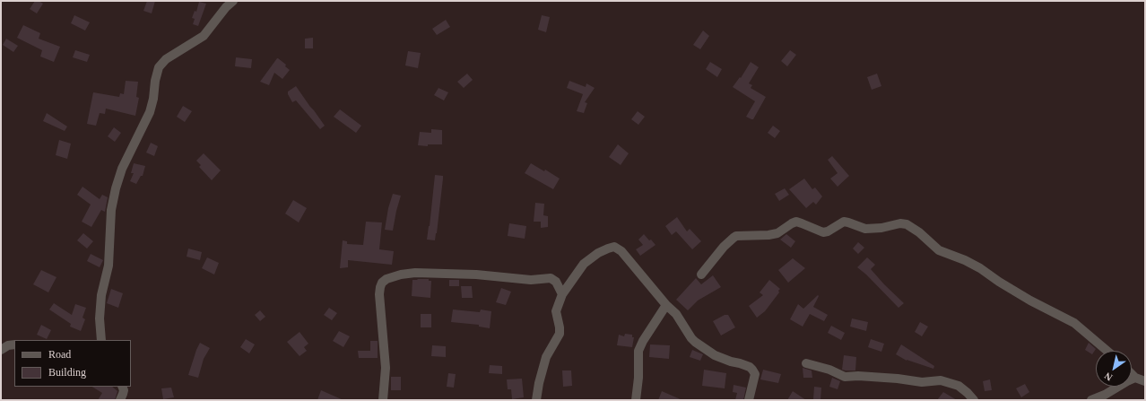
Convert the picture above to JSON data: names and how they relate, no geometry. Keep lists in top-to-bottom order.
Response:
{
  "legend": ["Road", "Building"],
  "north": "bottom left"
}
